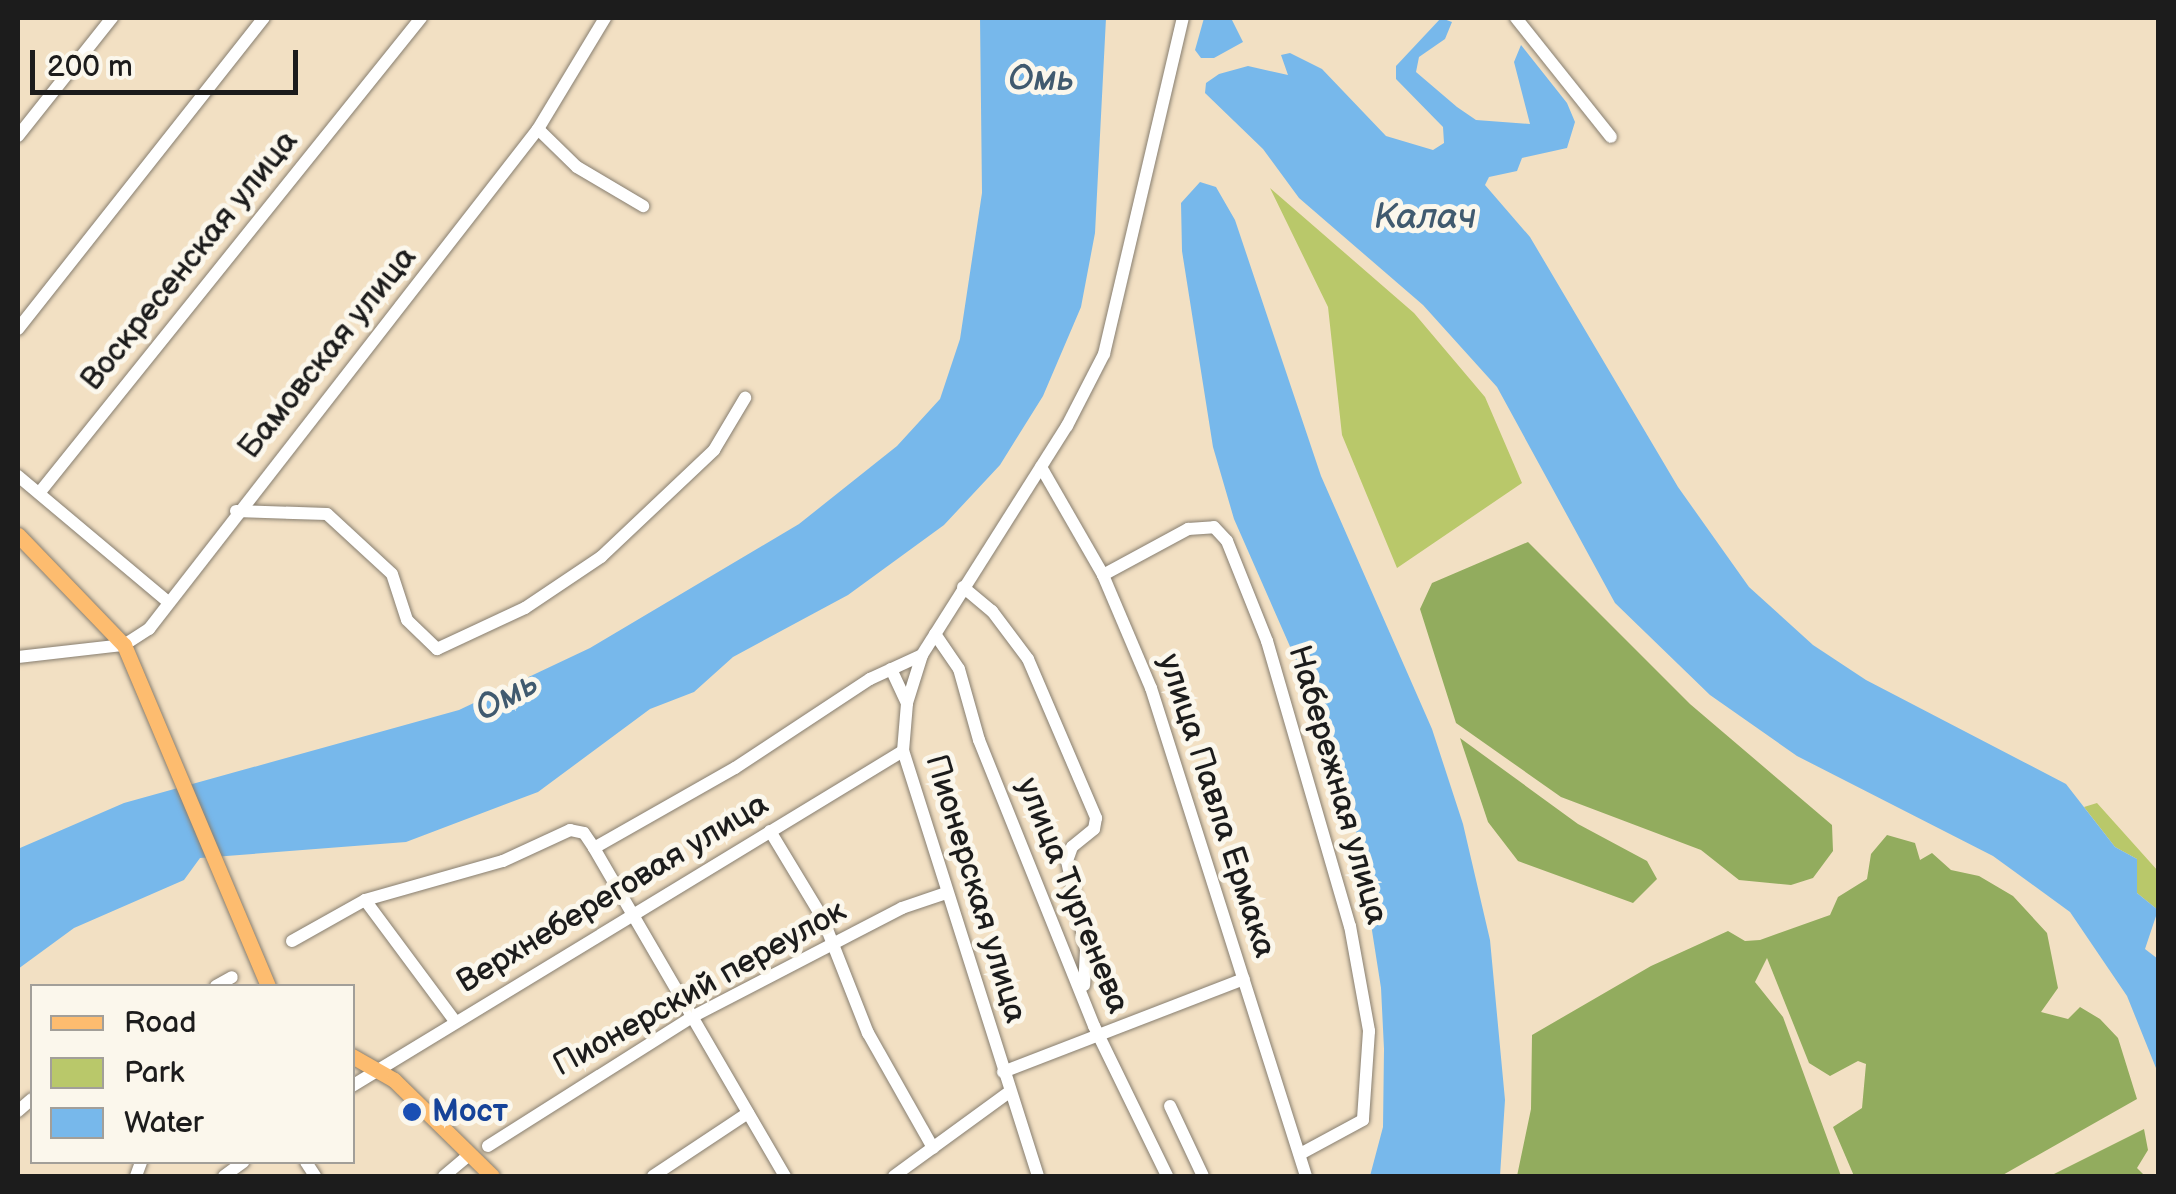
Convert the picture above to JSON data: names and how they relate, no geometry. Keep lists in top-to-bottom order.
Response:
{
  "streets": {
    "street": [
      "Воскресенская улица",
      "Бамовская улица",
      "Набережная улица",
      "улица Павла Ермака",
      "Пионерская улица",
      "Верхнебереговая улица",
      "улица Тургенева",
      "Пионерский переулок"
    ]
  },
  "crossings": [
    ["Набережная улица", "улица Павла Ермака"],
    ["улица Павла Ермака", "Пионерская улица"],
    ["Пионерская улица", "Верхнебереговая улица"],
    ["Пионерская улица", "улица Тургенева"],
    ["Пионерская улица", "Пионерский переулок"]
  ],
  "water": ["Омь", "Калач"],
  "places": ["Мост"],
  "legend": ["Road", "Park", "Water"],
  "scale_bar": "200 m"
}
